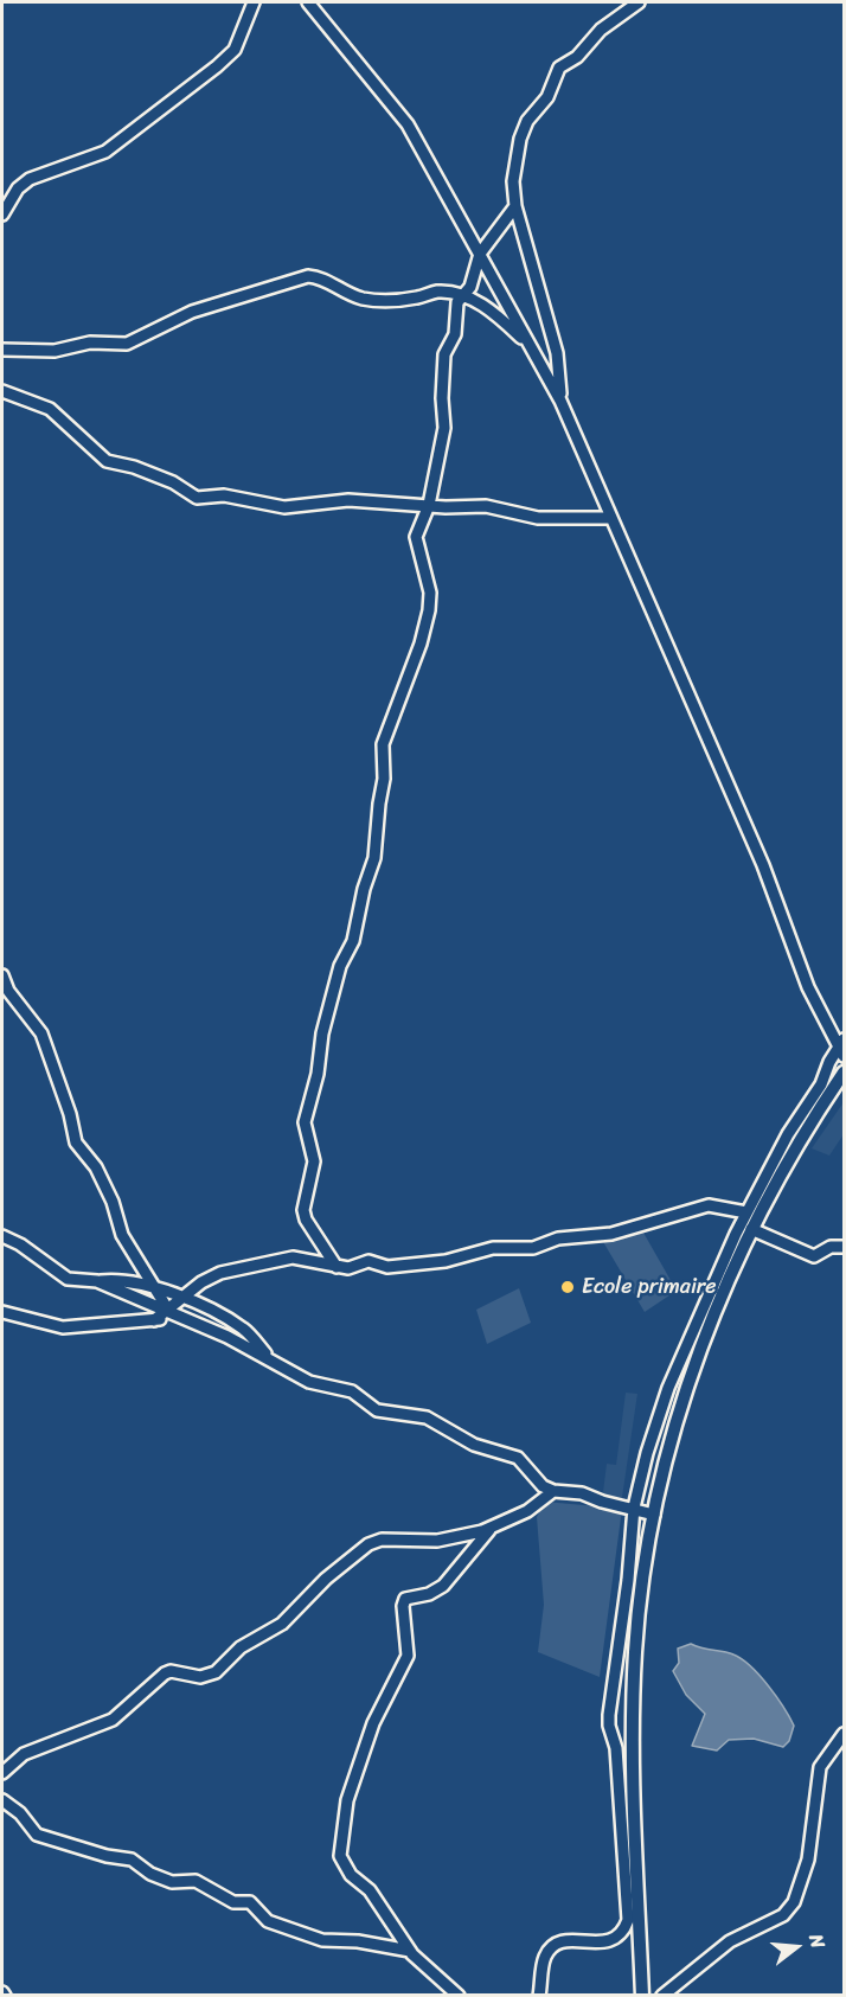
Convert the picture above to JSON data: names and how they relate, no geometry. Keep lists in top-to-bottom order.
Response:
{
  "places": ["Ecole primaire"],
  "north": "right"
}
